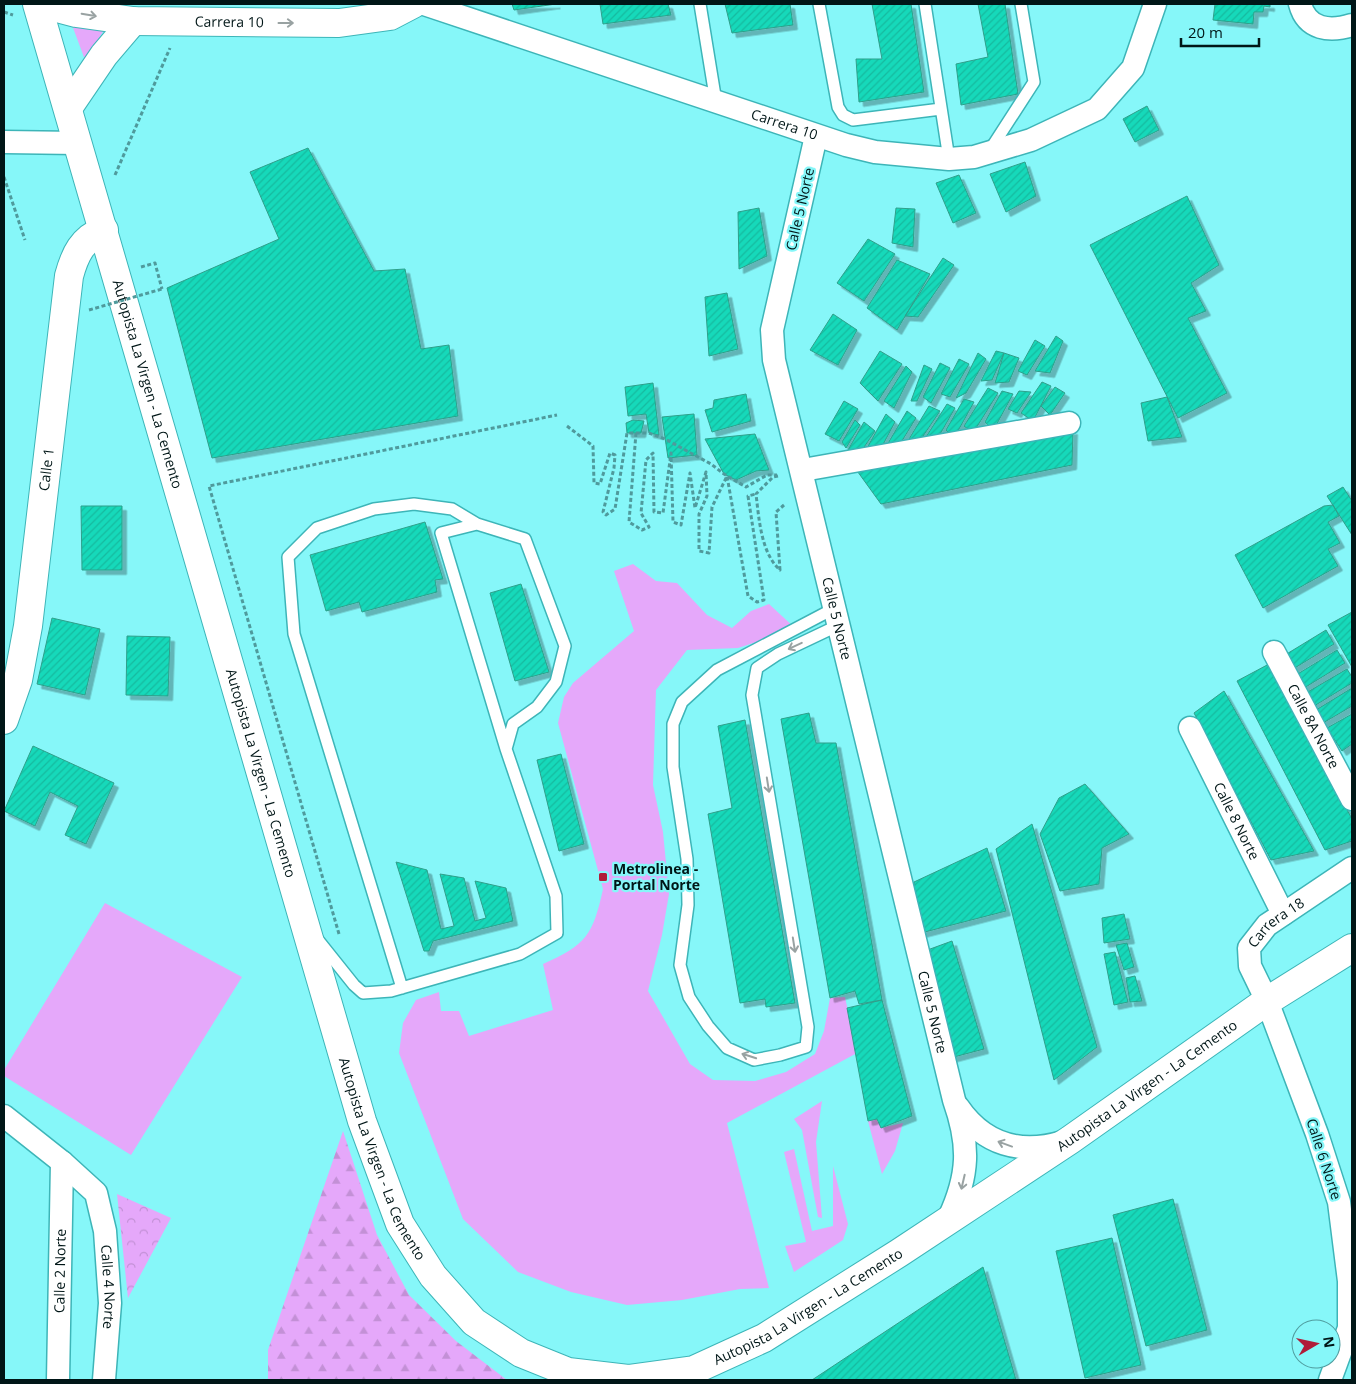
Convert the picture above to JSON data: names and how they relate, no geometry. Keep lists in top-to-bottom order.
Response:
{
  "streets": {
    "main road": ["Carrera 10", "Autopista La Virgen - La Cemento", "Calle 1"],
    "street": [
      "Calle 5 Norte",
      "Calle 8A Norte",
      "Calle 8 Norte",
      "Carrera 18",
      "Calle 6 Norte",
      "Calle 2 Norte",
      "Calle 4 Norte"
    ]
  },
  "crossings": [
    ["Carrera 10", "Calle 5 Norte"],
    ["Calle 5 Norte", "Autopista La Virgen - La Cemento"],
    ["Autopista La Virgen - La Cemento", "Calle 1"],
    ["Autopista La Virgen - La Cemento", "Carrera 18"],
    ["Autopista La Virgen - La Cemento", "Calle 6 Norte"],
    ["Calle 8 Norte", "Carrera 18"],
    ["Carrera 18", "Calle 6 Norte"],
    ["Calle 2 Norte", "Calle 4 Norte"]
  ],
  "places": {
    "transit": ["Metrolinea - Portal Norte"]
  },
  "scale_bar": "20 m",
  "north": "right"
}
